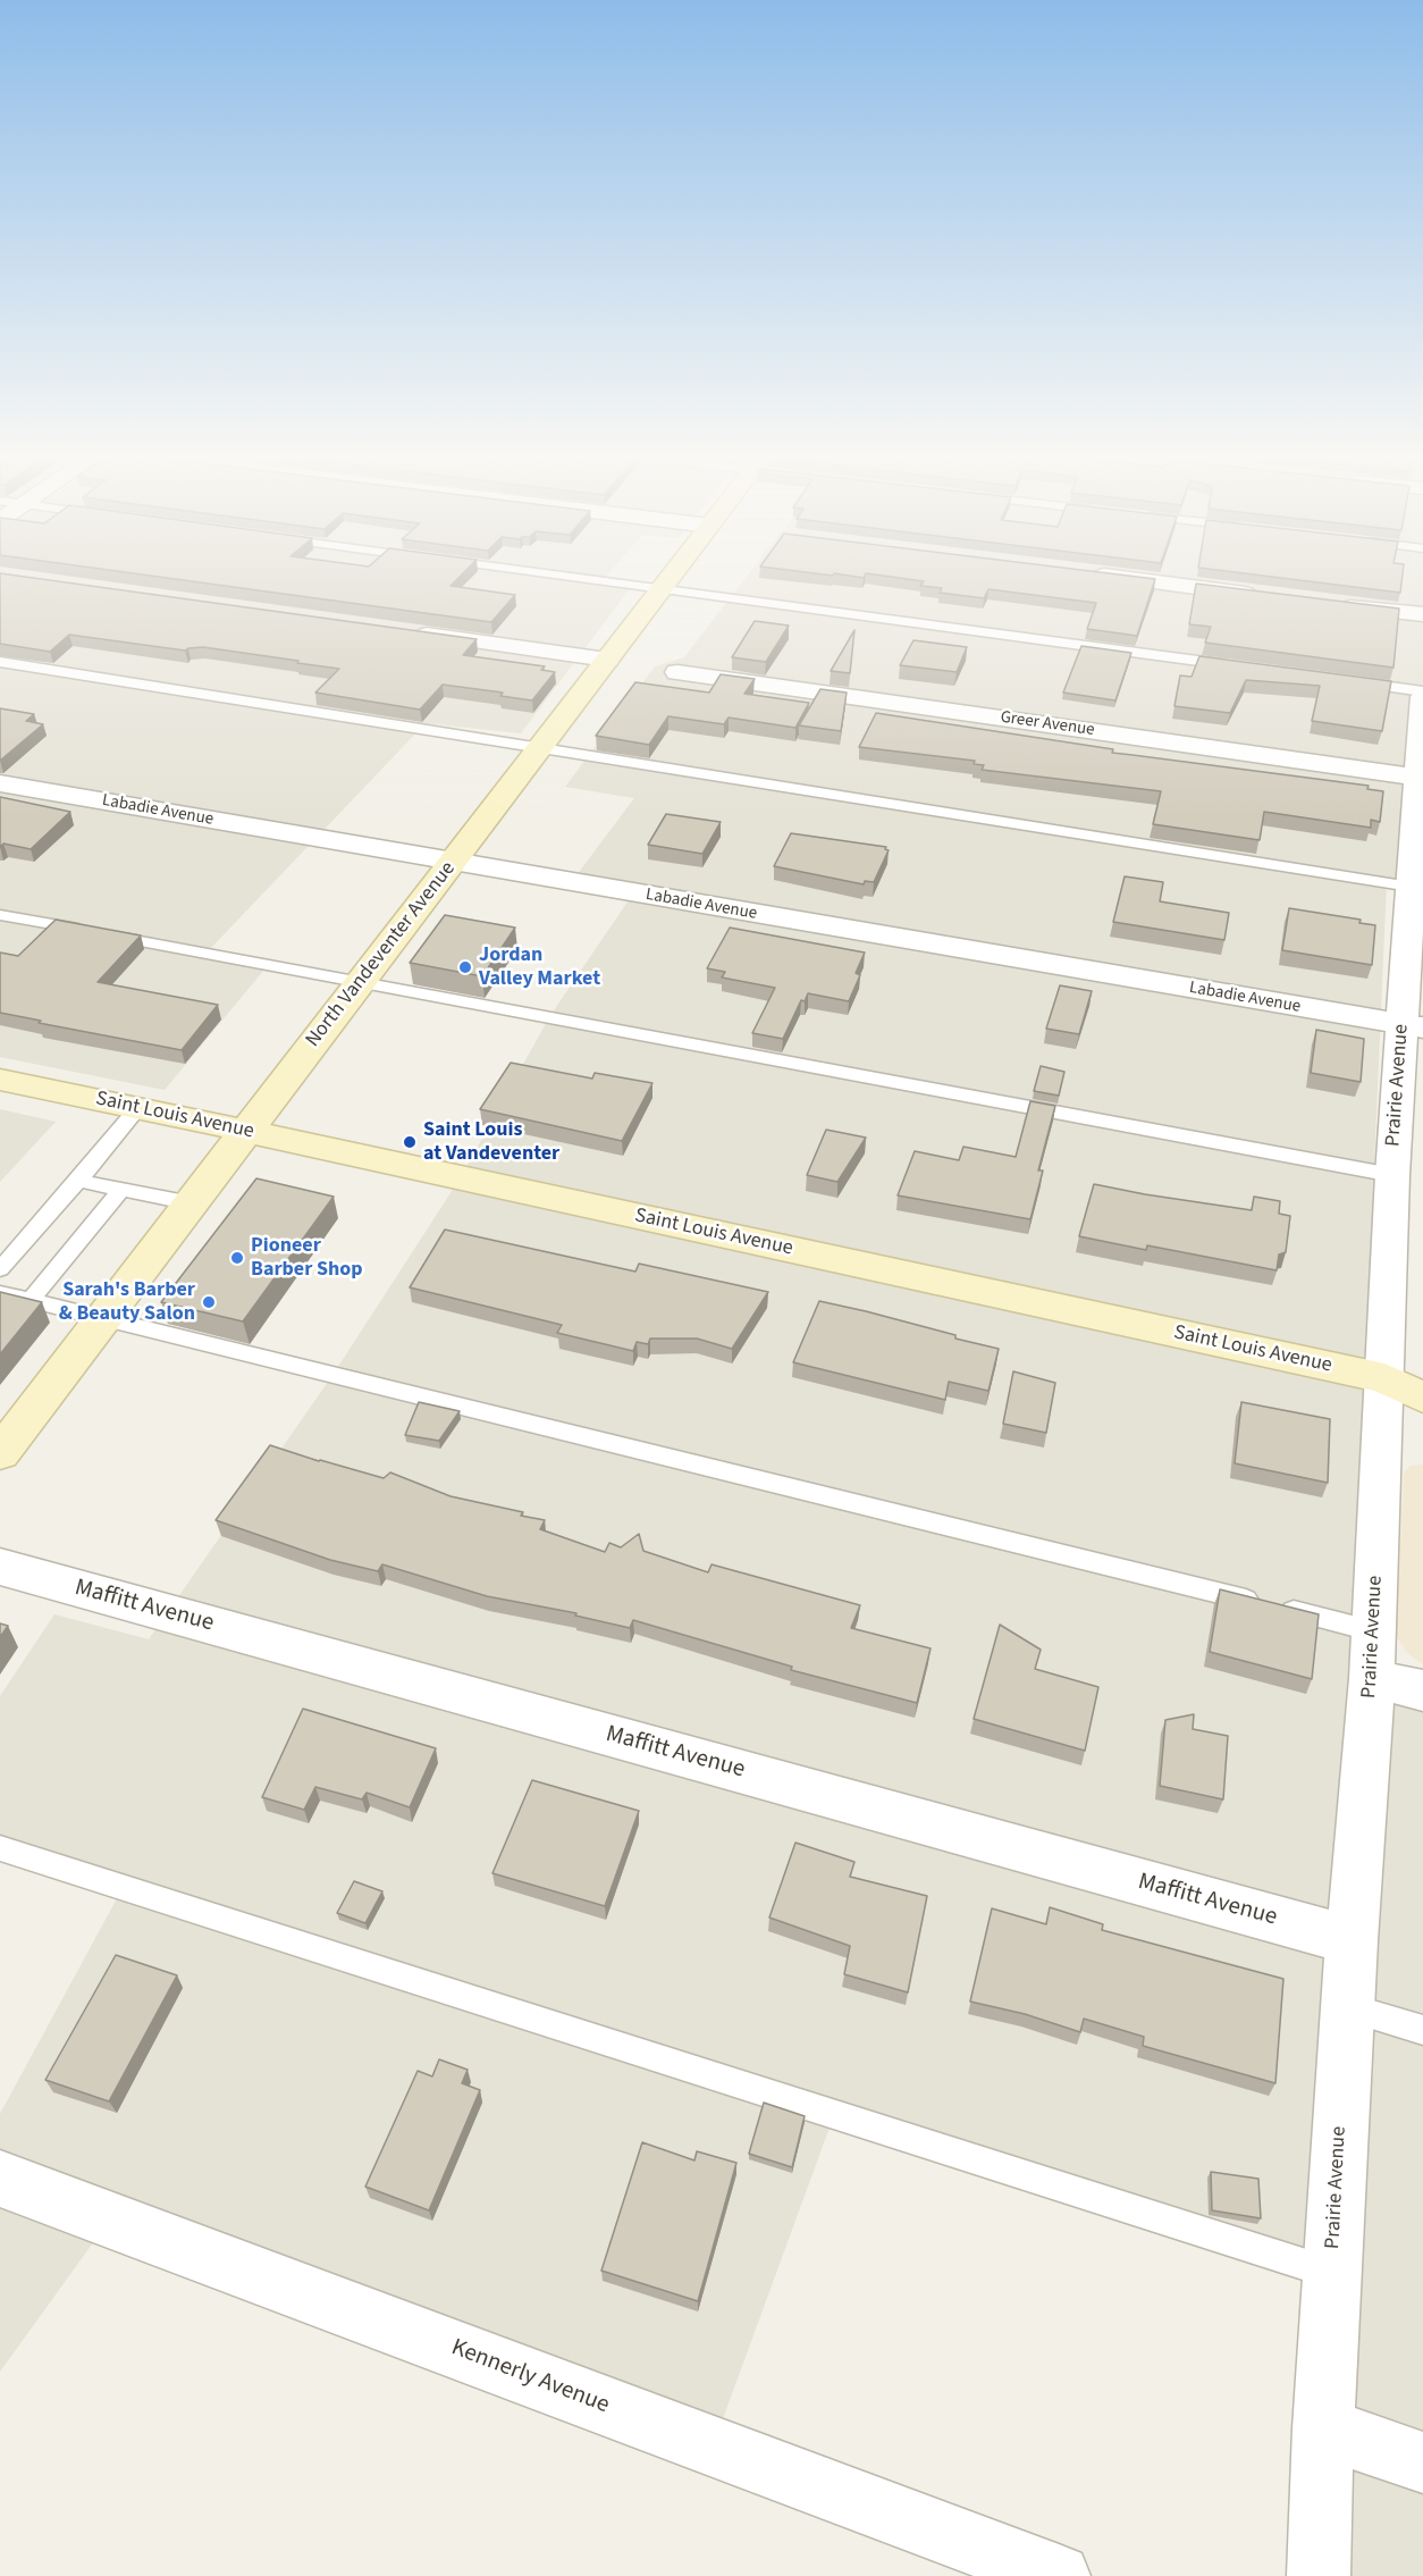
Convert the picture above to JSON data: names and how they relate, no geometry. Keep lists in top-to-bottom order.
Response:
{
  "streets": {
    "main road": ["North Vandeventer Avenue", "Saint Louis Avenue"],
    "street": [
      "Greer Avenue",
      "Labadie Avenue",
      "Prairie Avenue",
      "Maffitt Avenue",
      "Kennerly Avenue"
    ]
  },
  "crossings": [
    ["Greer Avenue", "Prairie Avenue"],
    ["Labadie Avenue", "North Vandeventer Avenue"],
    ["Labadie Avenue", "Prairie Avenue"],
    ["North Vandeventer Avenue", "Saint Louis Avenue"],
    ["Prairie Avenue", "Saint Louis Avenue"],
    ["Prairie Avenue", "Maffitt Avenue"]
  ],
  "places": [
    "Jordan Valley Market",
    "Saint Louis at Vandeventer",
    "Pioneer Barber Shop",
    "Sarah's Barber & Beauty Salon"
  ]
}
